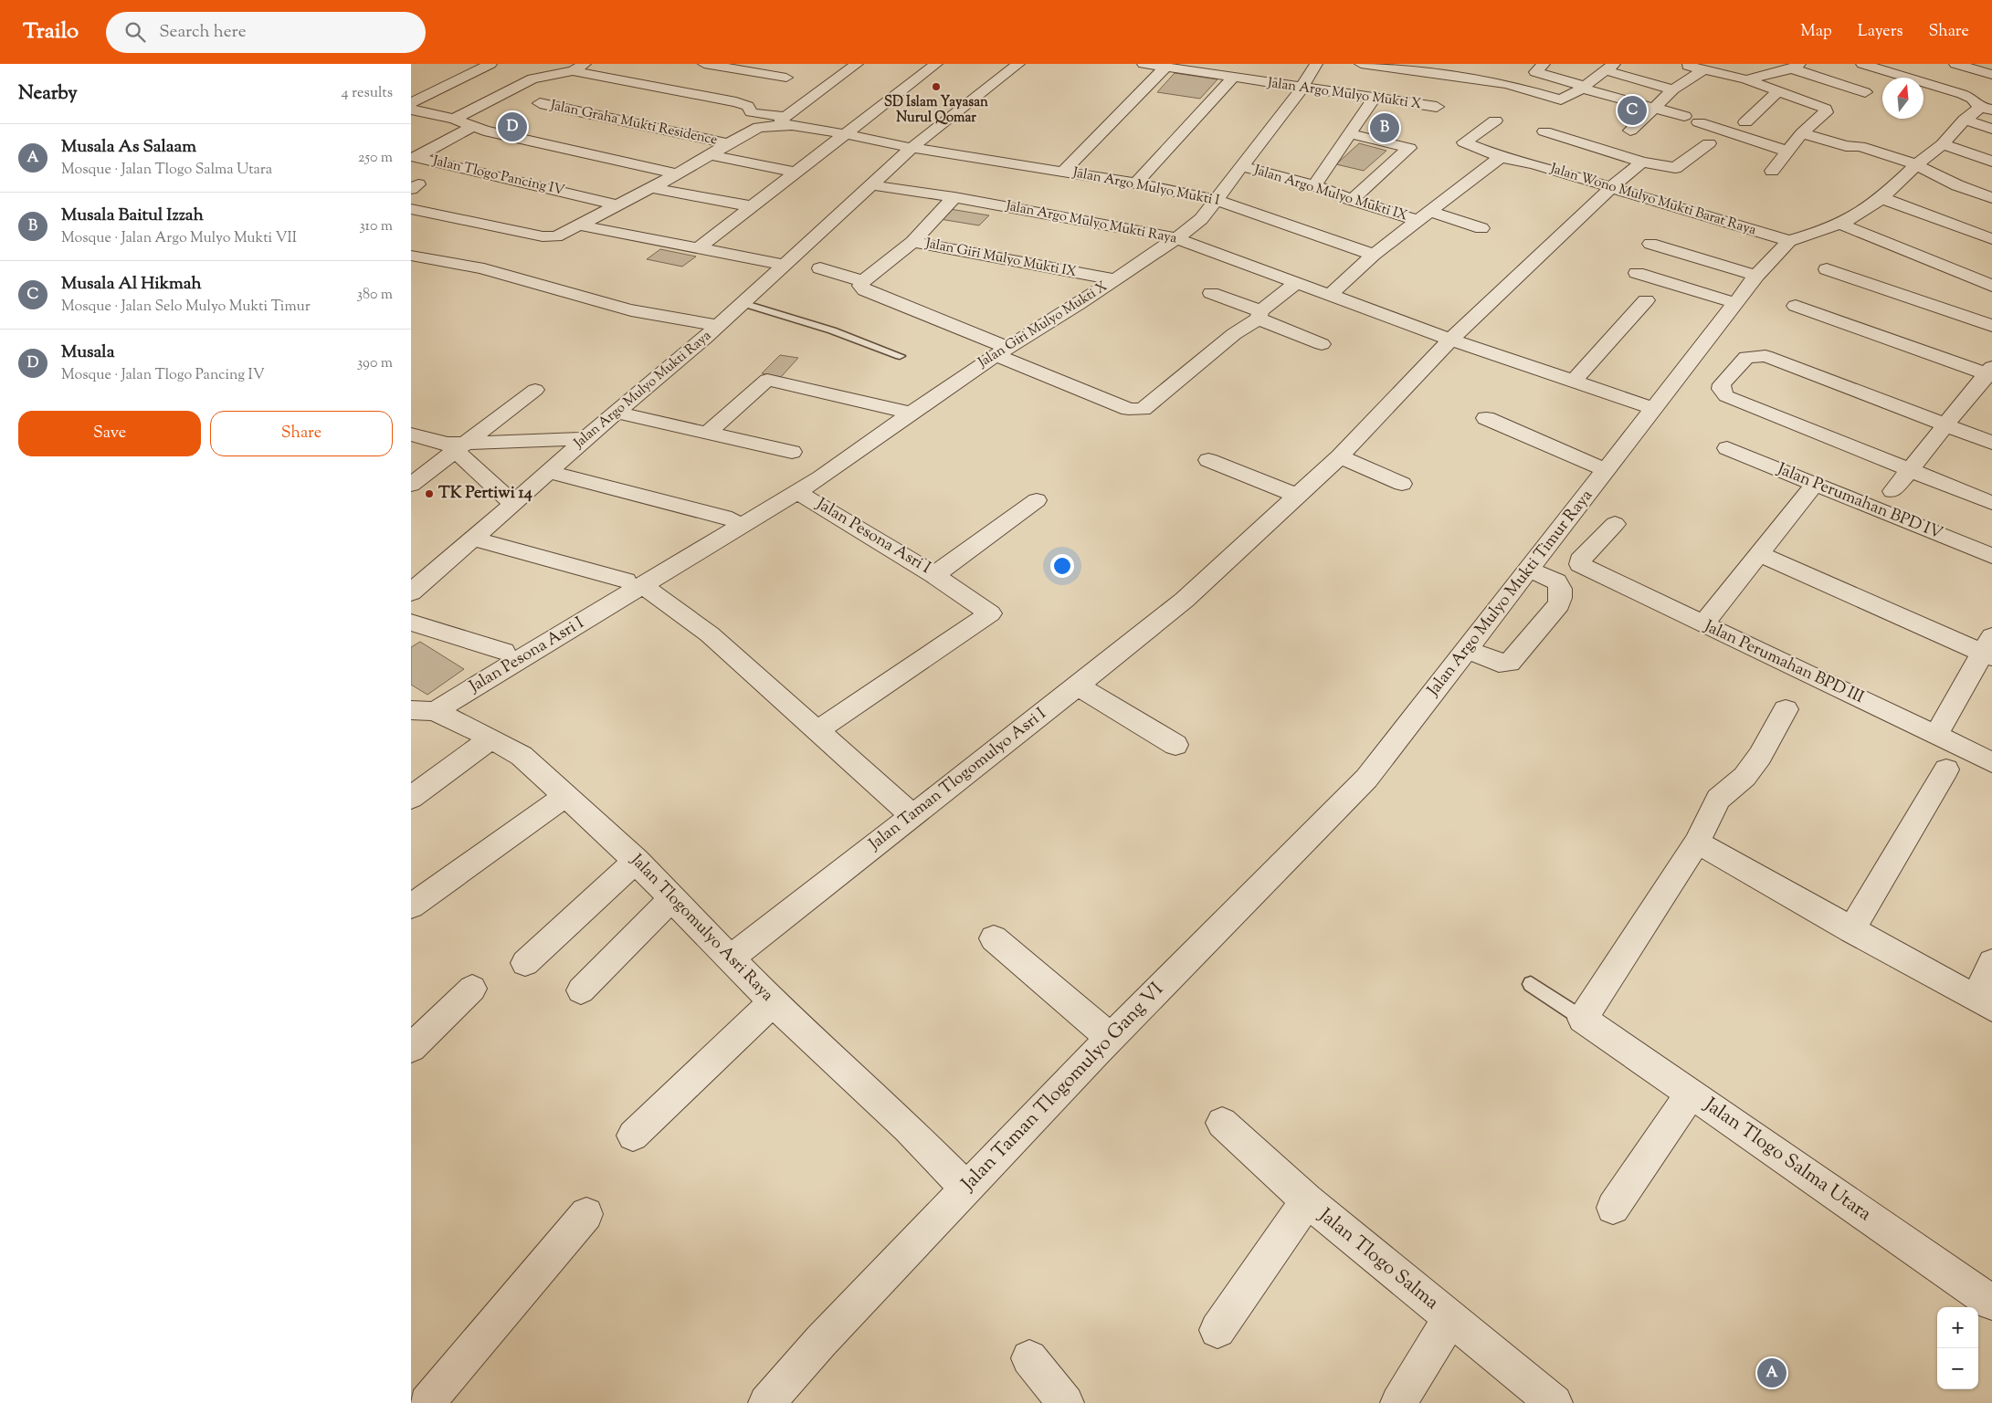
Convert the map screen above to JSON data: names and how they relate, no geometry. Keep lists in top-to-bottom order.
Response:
{
  "streets": {
    "street": [
      "Jalan Argo Mulyo Mukti X",
      "Jalan Graha Mukti Residence",
      "Jalan Tlogo Pancing IV",
      "Jalan Argo Mulyo Mukti I",
      "Jalan Argo Mulyo Mukti IX",
      "Jalan Wono Mulyo Mukti Barat Raya",
      "Jalan Argo Mulyo Mukti Raya",
      "Jalan Giri Mulyo Mukti IX",
      "Jalan Giri Mulyo Mukti X",
      "Jalan Perumahan BPD IV",
      "Jalan Pesona Asri I",
      "Jalan Argo Mulyo Mukti Timur Raya",
      "Jalan Perumahan BPD III",
      "Jalan Taman Tlogomulyo Asri I",
      "Jalan Tlogomulyo Asri Raya",
      "Jalan Taman Tlogomulyo Gang VI",
      "Jalan Tlogo Salma Utara",
      "Jalan Tlogo Salma"
    ]
  },
  "crossings": [
    ["Jalan Argo Mulyo Mukti X", "Jalan Giri Mulyo Mukti X"],
    ["Jalan Graha Mukti Residence", "Jalan Tlogo Pancing IV"],
    ["Jalan Graha Mukti Residence", "Jalan Argo Mulyo Mukti I"],
    ["Jalan Graha Mukti Residence", "Jalan Argo Mulyo Mukti Raya"],
    ["Jalan Argo Mulyo Mukti I", "Jalan Argo Mulyo Mukti Raya"],
    ["Jalan Argo Mulyo Mukti I", "Jalan Giri Mulyo Mukti X"],
    ["Jalan Argo Mulyo Mukti IX", "Jalan Giri Mulyo Mukti X"],
    ["Jalan Wono Mulyo Mukti Barat Raya", "Jalan Argo Mulyo Mukti Timur Raya"],
    ["Jalan Wono Mulyo Mukti Barat Raya", "Jalan Taman Tlogomulyo Asri I"],
    ["Jalan Argo Mulyo Mukti Raya", "Jalan Giri Mulyo Mukti IX"],
    ["Jalan Argo Mulyo Mukti Raya", "Jalan Giri Mulyo Mukti X"],
    ["Jalan Giri Mulyo Mukti IX", "Jalan Giri Mulyo Mukti X"],
    ["Jalan Giri Mulyo Mukti X", "Jalan Pesona Asri I"],
    ["Jalan Pesona Asri I", "Jalan Tlogomulyo Asri Raya"],
    ["Jalan Argo Mulyo Mukti Timur Raya", "Jalan Taman Tlogomulyo Gang VI"],
    ["Jalan Taman Tlogomulyo Asri I", "Jalan Tlogomulyo Asri Raya"],
    ["Jalan Tlogomulyo Asri Raya", "Jalan Taman Tlogomulyo Gang VI"]
  ],
  "places": ["SD Islam Yayasan Nurul Qomar", "TK Pertiwi 14"],
  "north": "top",
  "page": {
    "header": "Trailo",
    "search": "Search here",
    "nav": ["Map", "Layers", "Share"],
    "heading": ["Nearby", "4 results"],
    "pins": [
      "C",
      "D",
      "B",
      "A"
    ],
    "list": [
      {
        "mark": "A",
        "name": "Musala As Salaam",
        "note": "Mosque · Jalan Tlogo Salma Utara",
        "value": "250 m"
      },
      {
        "mark": "B",
        "name": "Musala Baitul Izzah",
        "note": "Mosque · Jalan Argo Mulyo Mukti VII",
        "value": "310 m"
      },
      {
        "mark": "C",
        "name": "Musala Al Hikmah",
        "note": "Mosque · Jalan Selo Mulyo Mukti Timur",
        "value": "380 m"
      },
      {
        "mark": "D",
        "name": "Musala",
        "note": "Mosque · Jalan Tlogo Pancing IV",
        "value": "390 m"
      }
    ],
    "buttons": ["Save", "Share"],
    "map_buttons": ["+", "−"]
  }
}
